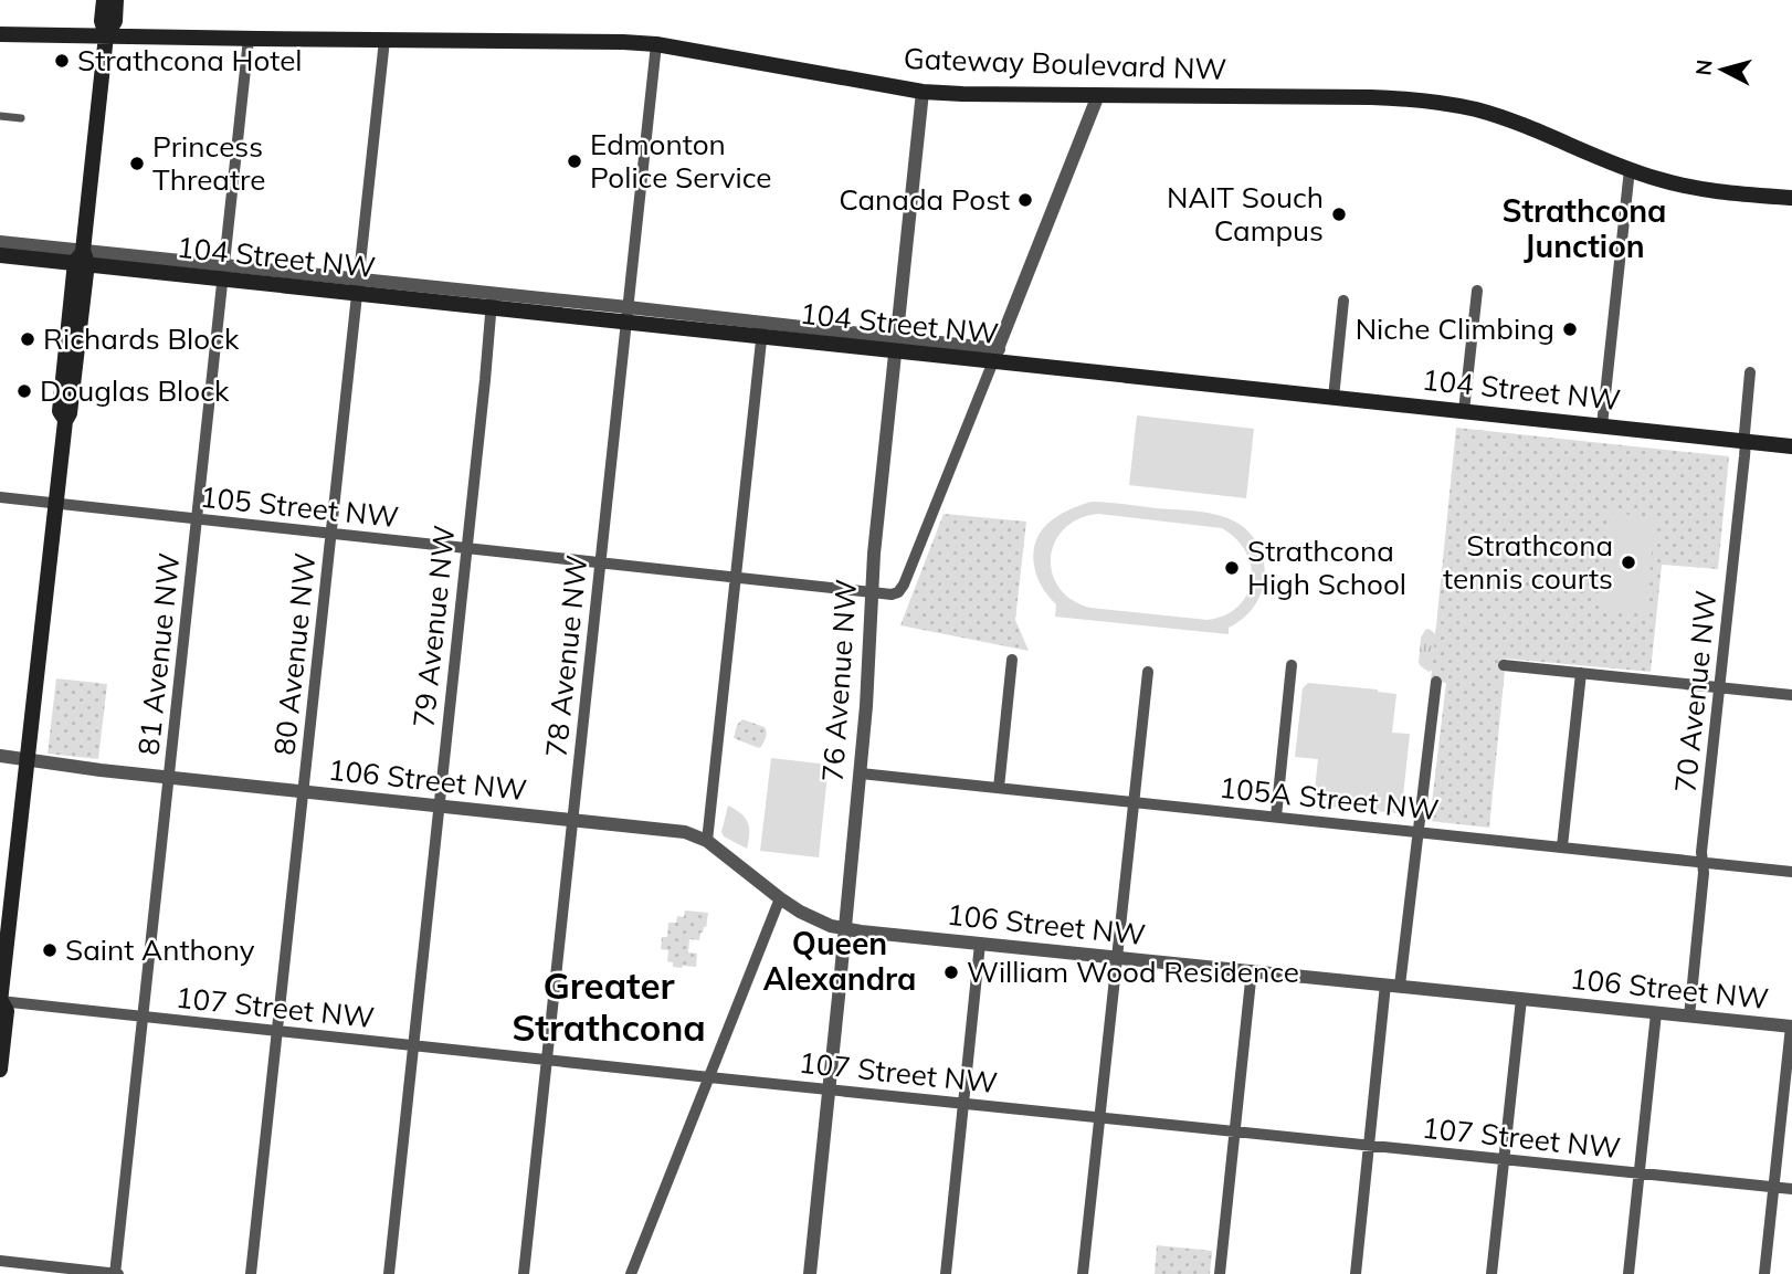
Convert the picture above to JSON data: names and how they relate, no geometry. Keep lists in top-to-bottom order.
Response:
{
  "streets": {
    "main road": ["Gateway Boulevard NW", "104 Street NW"],
    "street": [
      "105 Street NW",
      "79 Avenue NW",
      "81 Avenue NW",
      "80 Avenue NW",
      "78 Avenue NW",
      "76 Avenue NW",
      "70 Avenue NW",
      "106 Street NW",
      "105A Street NW",
      "107 Street NW"
    ]
  },
  "crossings": [
    ["Gateway Boulevard NW", "81 Avenue NW"],
    ["Gateway Boulevard NW", "80 Avenue NW"],
    ["Gateway Boulevard NW", "78 Avenue NW"],
    ["Gateway Boulevard NW", "76 Avenue NW"],
    ["104 Street NW", "79 Avenue NW"],
    ["104 Street NW", "81 Avenue NW"],
    ["104 Street NW", "80 Avenue NW"],
    ["104 Street NW", "78 Avenue NW"],
    ["104 Street NW", "76 Avenue NW"],
    ["104 Street NW", "70 Avenue NW"],
    ["105 Street NW", "79 Avenue NW"],
    ["105 Street NW", "81 Avenue NW"],
    ["105 Street NW", "80 Avenue NW"],
    ["105 Street NW", "78 Avenue NW"],
    ["105 Street NW", "76 Avenue NW"],
    ["79 Avenue NW", "106 Street NW"],
    ["79 Avenue NW", "107 Street NW"],
    ["81 Avenue NW", "106 Street NW"],
    ["81 Avenue NW", "107 Street NW"],
    ["80 Avenue NW", "106 Street NW"],
    ["80 Avenue NW", "107 Street NW"],
    ["78 Avenue NW", "106 Street NW"],
    ["78 Avenue NW", "107 Street NW"],
    ["76 Avenue NW", "106 Street NW"],
    ["76 Avenue NW", "105A Street NW"],
    ["76 Avenue NW", "107 Street NW"],
    ["70 Avenue NW", "106 Street NW"],
    ["70 Avenue NW", "105A Street NW"]
  ],
  "districts": ["Strathcona Junction", "Queen Alexandra", "Greater Strathcona"],
  "places": [
    "Strathcona Hotel",
    "Edmonton Police Service",
    "Princess Threatre",
    "Canada Post",
    "NAIT Souch Campus",
    "Niche Climbing",
    "Richards Block",
    "Douglas Block",
    "Strathcona tennis courts",
    "Strathcona High School",
    "Saint Anthony",
    "William Wood Residence"
  ],
  "north": "left"
}
